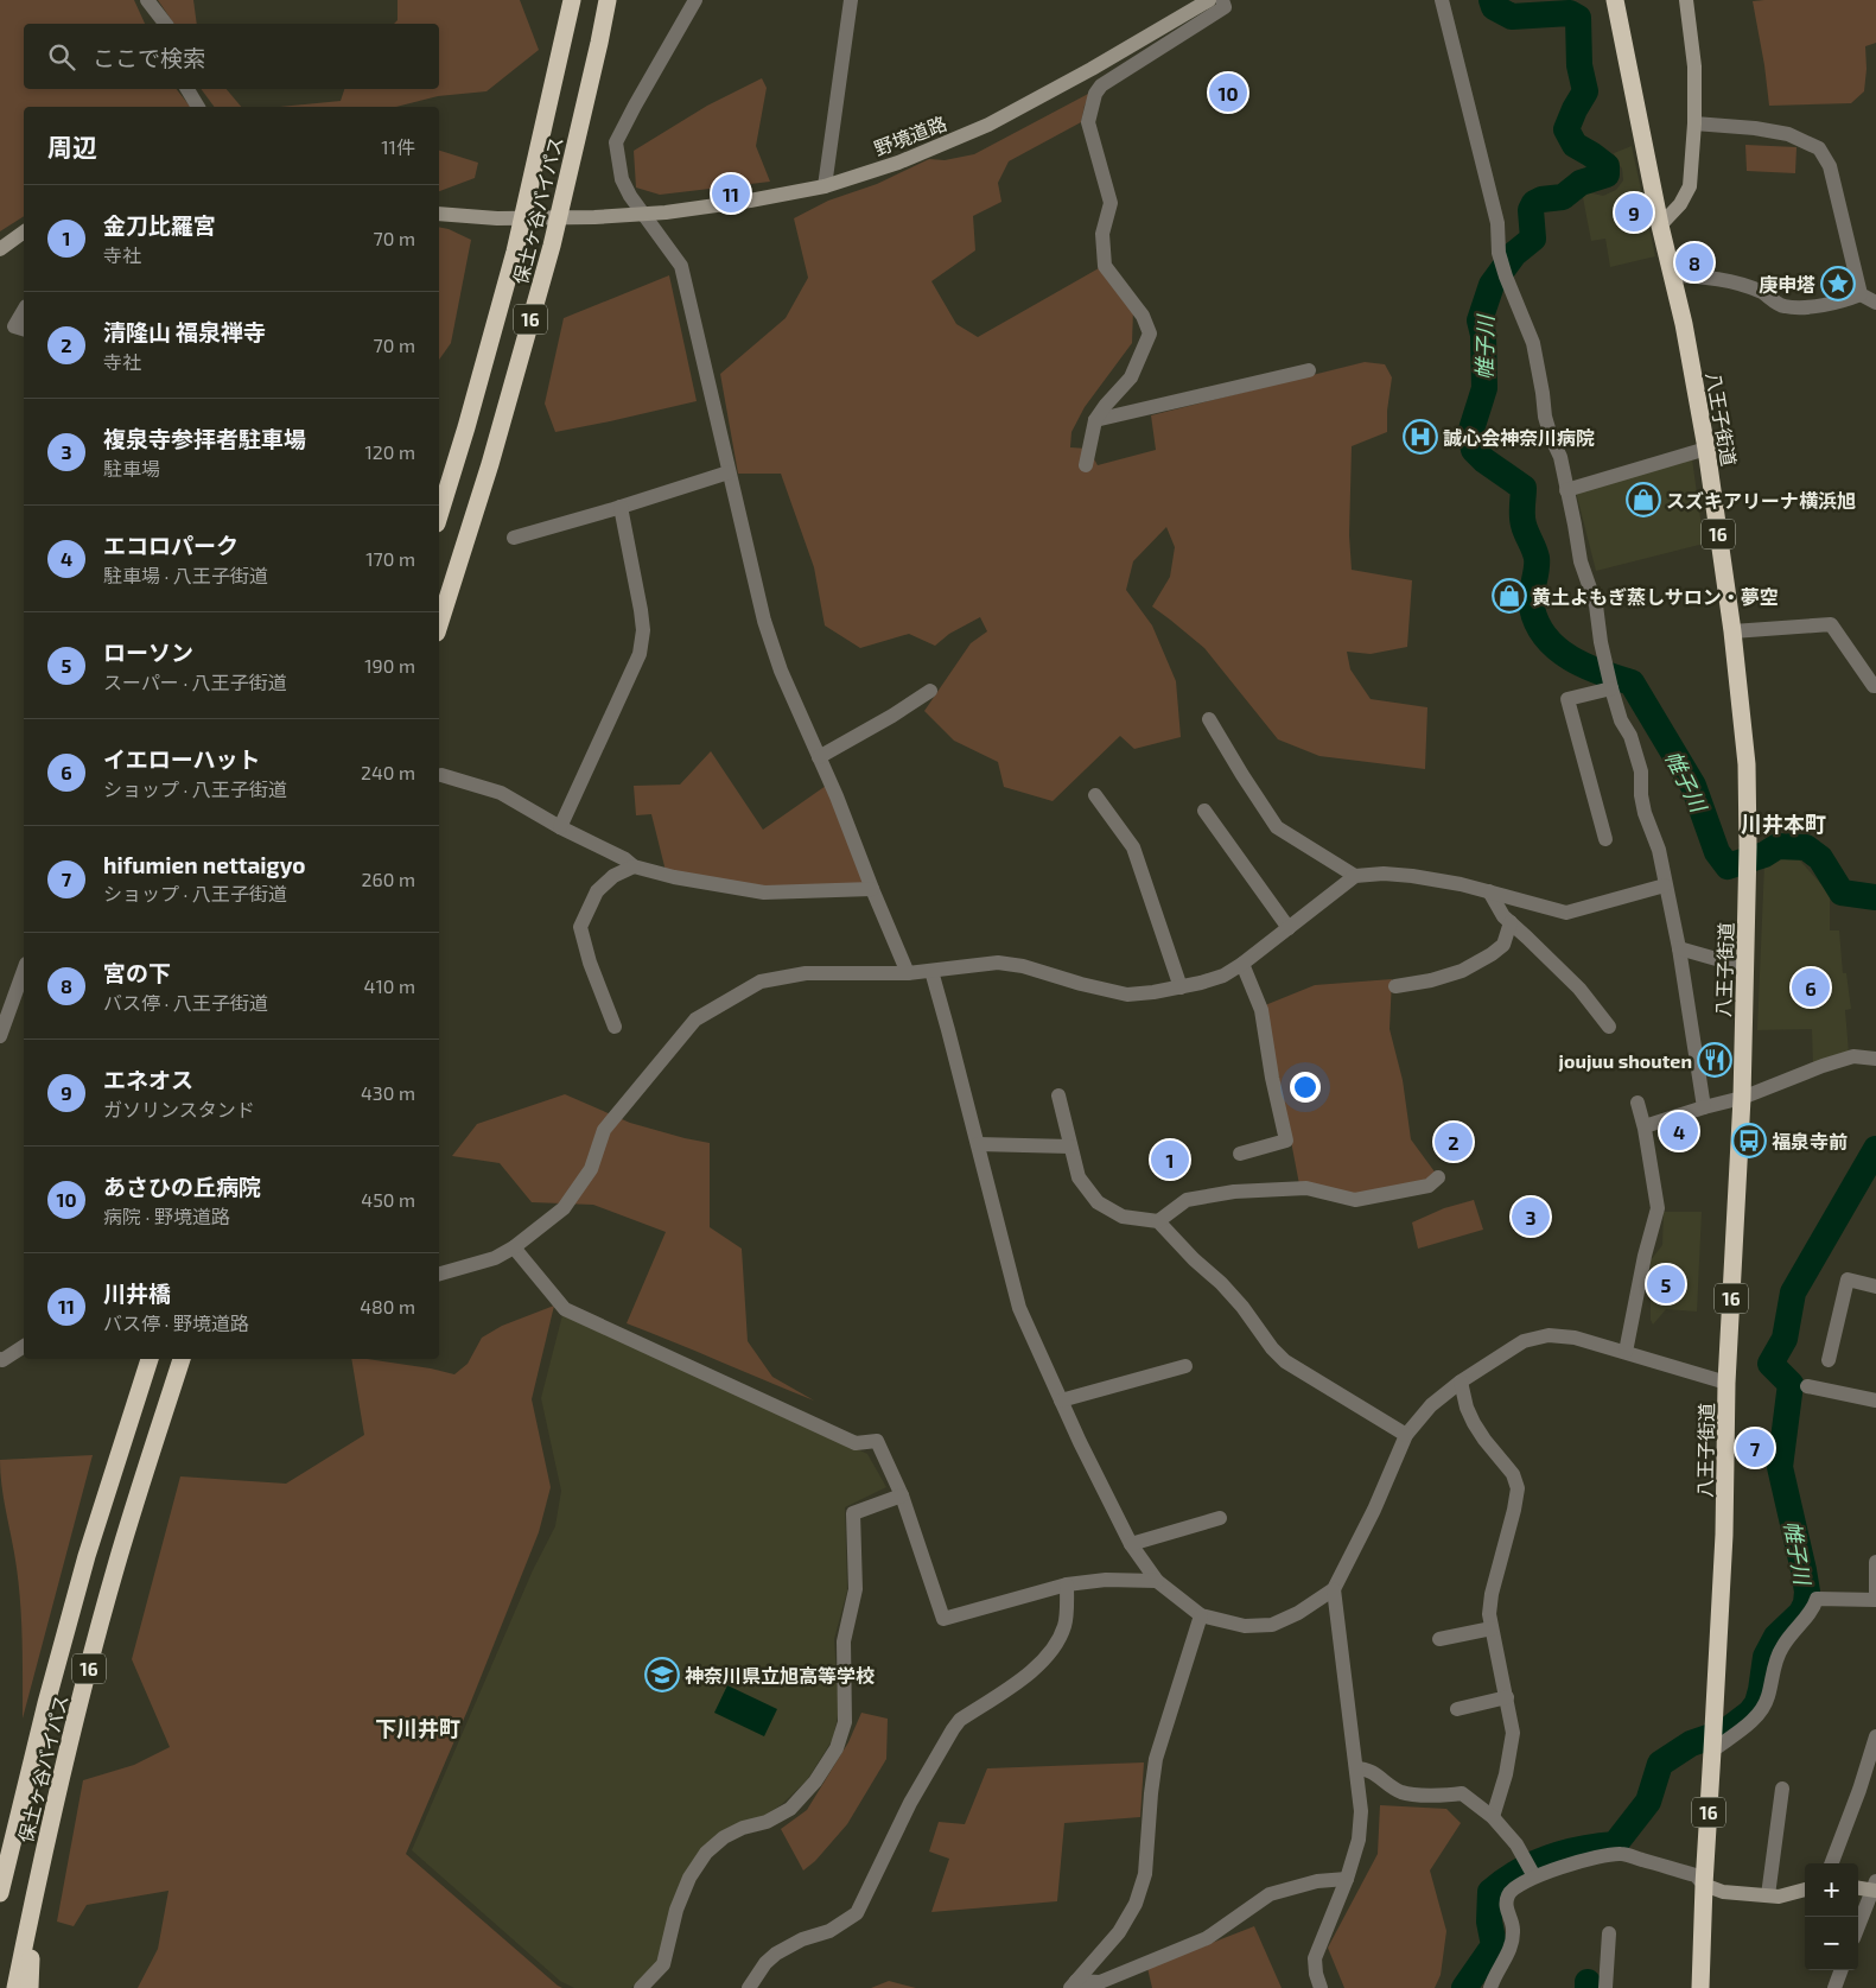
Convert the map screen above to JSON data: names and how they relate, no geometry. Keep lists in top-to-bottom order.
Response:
{
  "streets": {
    "highway": ["保土ヶ谷バイパス", "16", "八王子街道"],
    "street": ["野境道路"]
  },
  "districts": ["川井本町", "下川井町"],
  "water": ["帷子川"],
  "places": {
    "place": ["庚申塔"],
    "hospital": ["誠心会神奈川病院"],
    "shop": ["スズキアリーナ横浜旭", "黄土よもぎ蒸しサロン・夢空"],
    "restaurant": ["joujuu shouten"],
    "bus stop": ["福泉寺前"],
    "school or university": ["神奈川県立旭高等学校"]
  },
  "page": {
    "search": "ここで検索",
    "pins": [
      "10",
      "11",
      "9",
      "8",
      "6",
      "4",
      "2",
      "1",
      "3",
      "5",
      "7"
    ],
    "heading": ["周辺", "11件"],
    "list": [
      {
        "mark": "1",
        "name": "金刀比羅宮",
        "note": "寺社",
        "value": "70 m"
      },
      {
        "mark": "2",
        "name": "清隆山 福泉禅寺",
        "note": "寺社",
        "value": "70 m"
      },
      {
        "mark": "3",
        "name": "複泉寺参拝者駐車場",
        "note": "駐車場",
        "value": "120 m"
      },
      {
        "mark": "4",
        "name": "エコロパーク",
        "note": "駐車場 · 八王子街道",
        "value": "170 m"
      },
      {
        "mark": "5",
        "name": "ローソン",
        "note": "スーパー · 八王子街道",
        "value": "190 m"
      },
      {
        "mark": "6",
        "name": "イエローハット",
        "note": "ショップ · 八王子街道",
        "value": "240 m"
      },
      {
        "mark": "7",
        "name": "hifumien nettaigyo",
        "note": "ショップ · 八王子街道",
        "value": "260 m"
      },
      {
        "mark": "8",
        "name": "宮の下",
        "note": "バス停 · 八王子街道",
        "value": "410 m"
      },
      {
        "mark": "9",
        "name": "エネオス",
        "note": "ガソリンスタンド",
        "value": "430 m"
      },
      {
        "mark": "10",
        "name": "あさひの丘病院",
        "note": "病院 · 野境道路",
        "value": "450 m"
      },
      {
        "mark": "11",
        "name": "川井橋",
        "note": "バス停 · 野境道路",
        "value": "480 m"
      }
    ],
    "map_buttons": ["+", "−"]
  }
}
